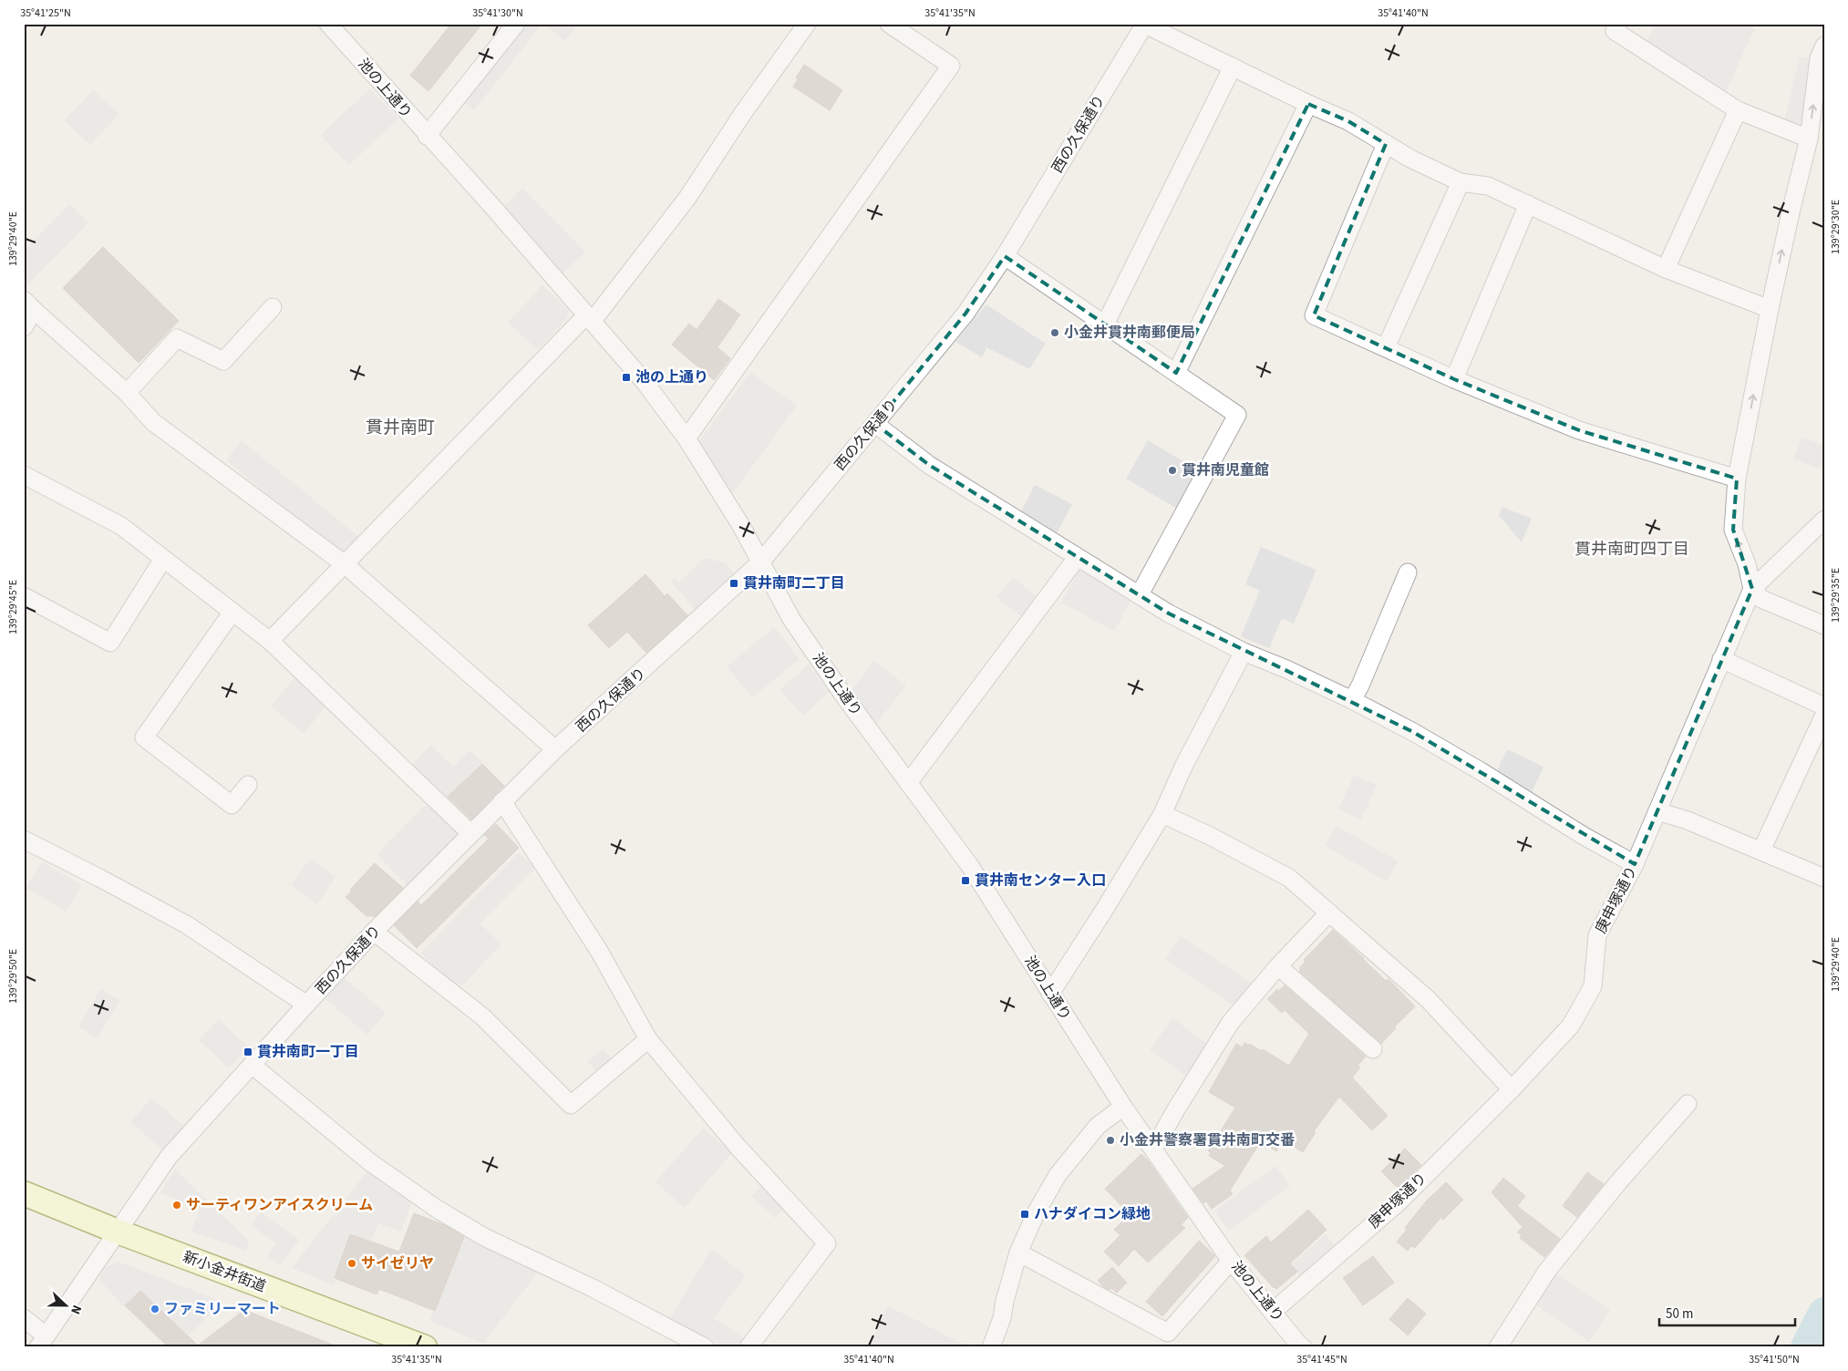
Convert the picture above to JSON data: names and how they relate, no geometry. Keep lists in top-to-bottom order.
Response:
{
  "streets": {
    "main road": ["新小金井街道"],
    "street": ["池の上通り", "西の久保通り", "庚申塚通り"]
  },
  "crossings": [
    ["池の上通り", "西の久保通り"],
    ["池の上通り", "庚申塚通り"],
    ["西の久保通り", "新小金井街道"]
  ],
  "districts": ["貫井南町", "貫井南町四丁目"],
  "places": {
    "other": [
      "小金井貫井南郵便局",
      "貫井南児童館",
      "小金井警察署貫井南町交番",
      "サーティワンアイスクリーム",
      "サイゼリヤ",
      "ファミリーマート"
    ],
    "transit": [
      "池の上通り",
      "貫井南町二丁目",
      "貫井南センター入口",
      "貫井南町一丁目",
      "ハナダイコン緑地"
    ]
  },
  "scale_bar": "50 m",
  "north": "right",
  "coordinates": [
    "35°41'25\"N",
    "35°41'30\"N",
    "35°41'35\"N",
    "35°41'40\"N",
    "139°29'30\"E",
    "139°29'40\"E",
    "139°29'35\"E",
    "139°29'45\"E",
    "139°29'50\"E",
    "35°41'45\"N",
    "35°41'50\"N"
  ]
}
